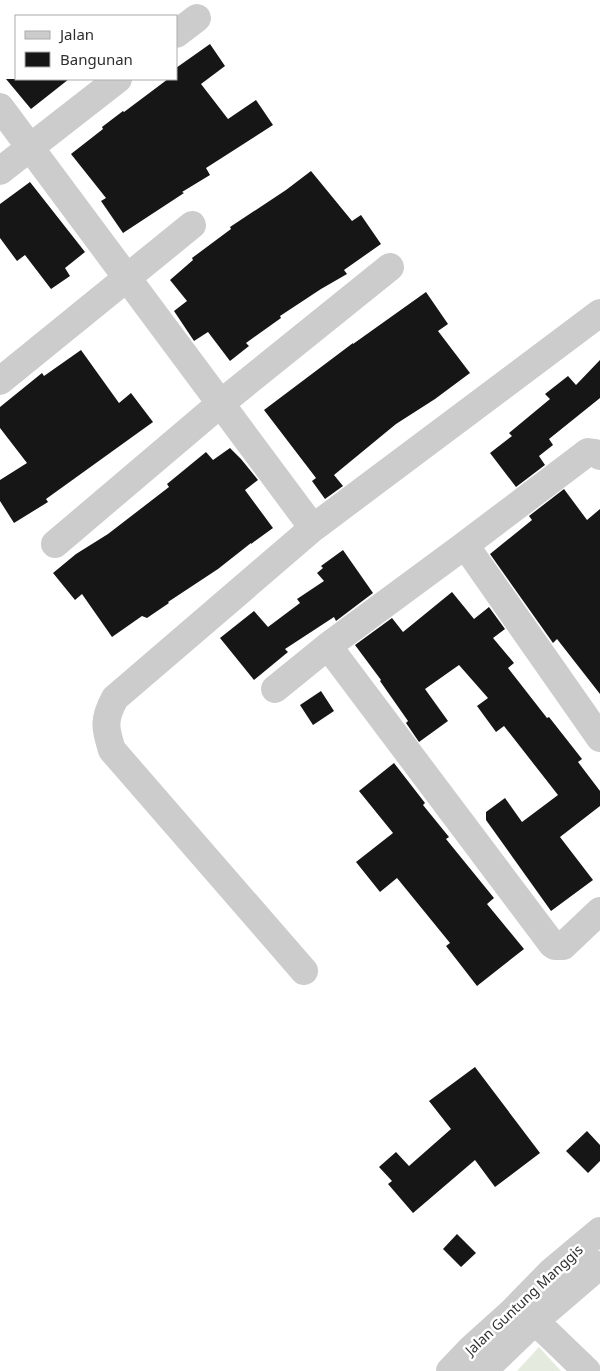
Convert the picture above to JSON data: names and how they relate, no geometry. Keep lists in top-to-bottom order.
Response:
{
  "streets": {
    "street": ["Jalan Guntung Manggis"]
  },
  "legend": ["Jalan", "Bangunan"]
}
